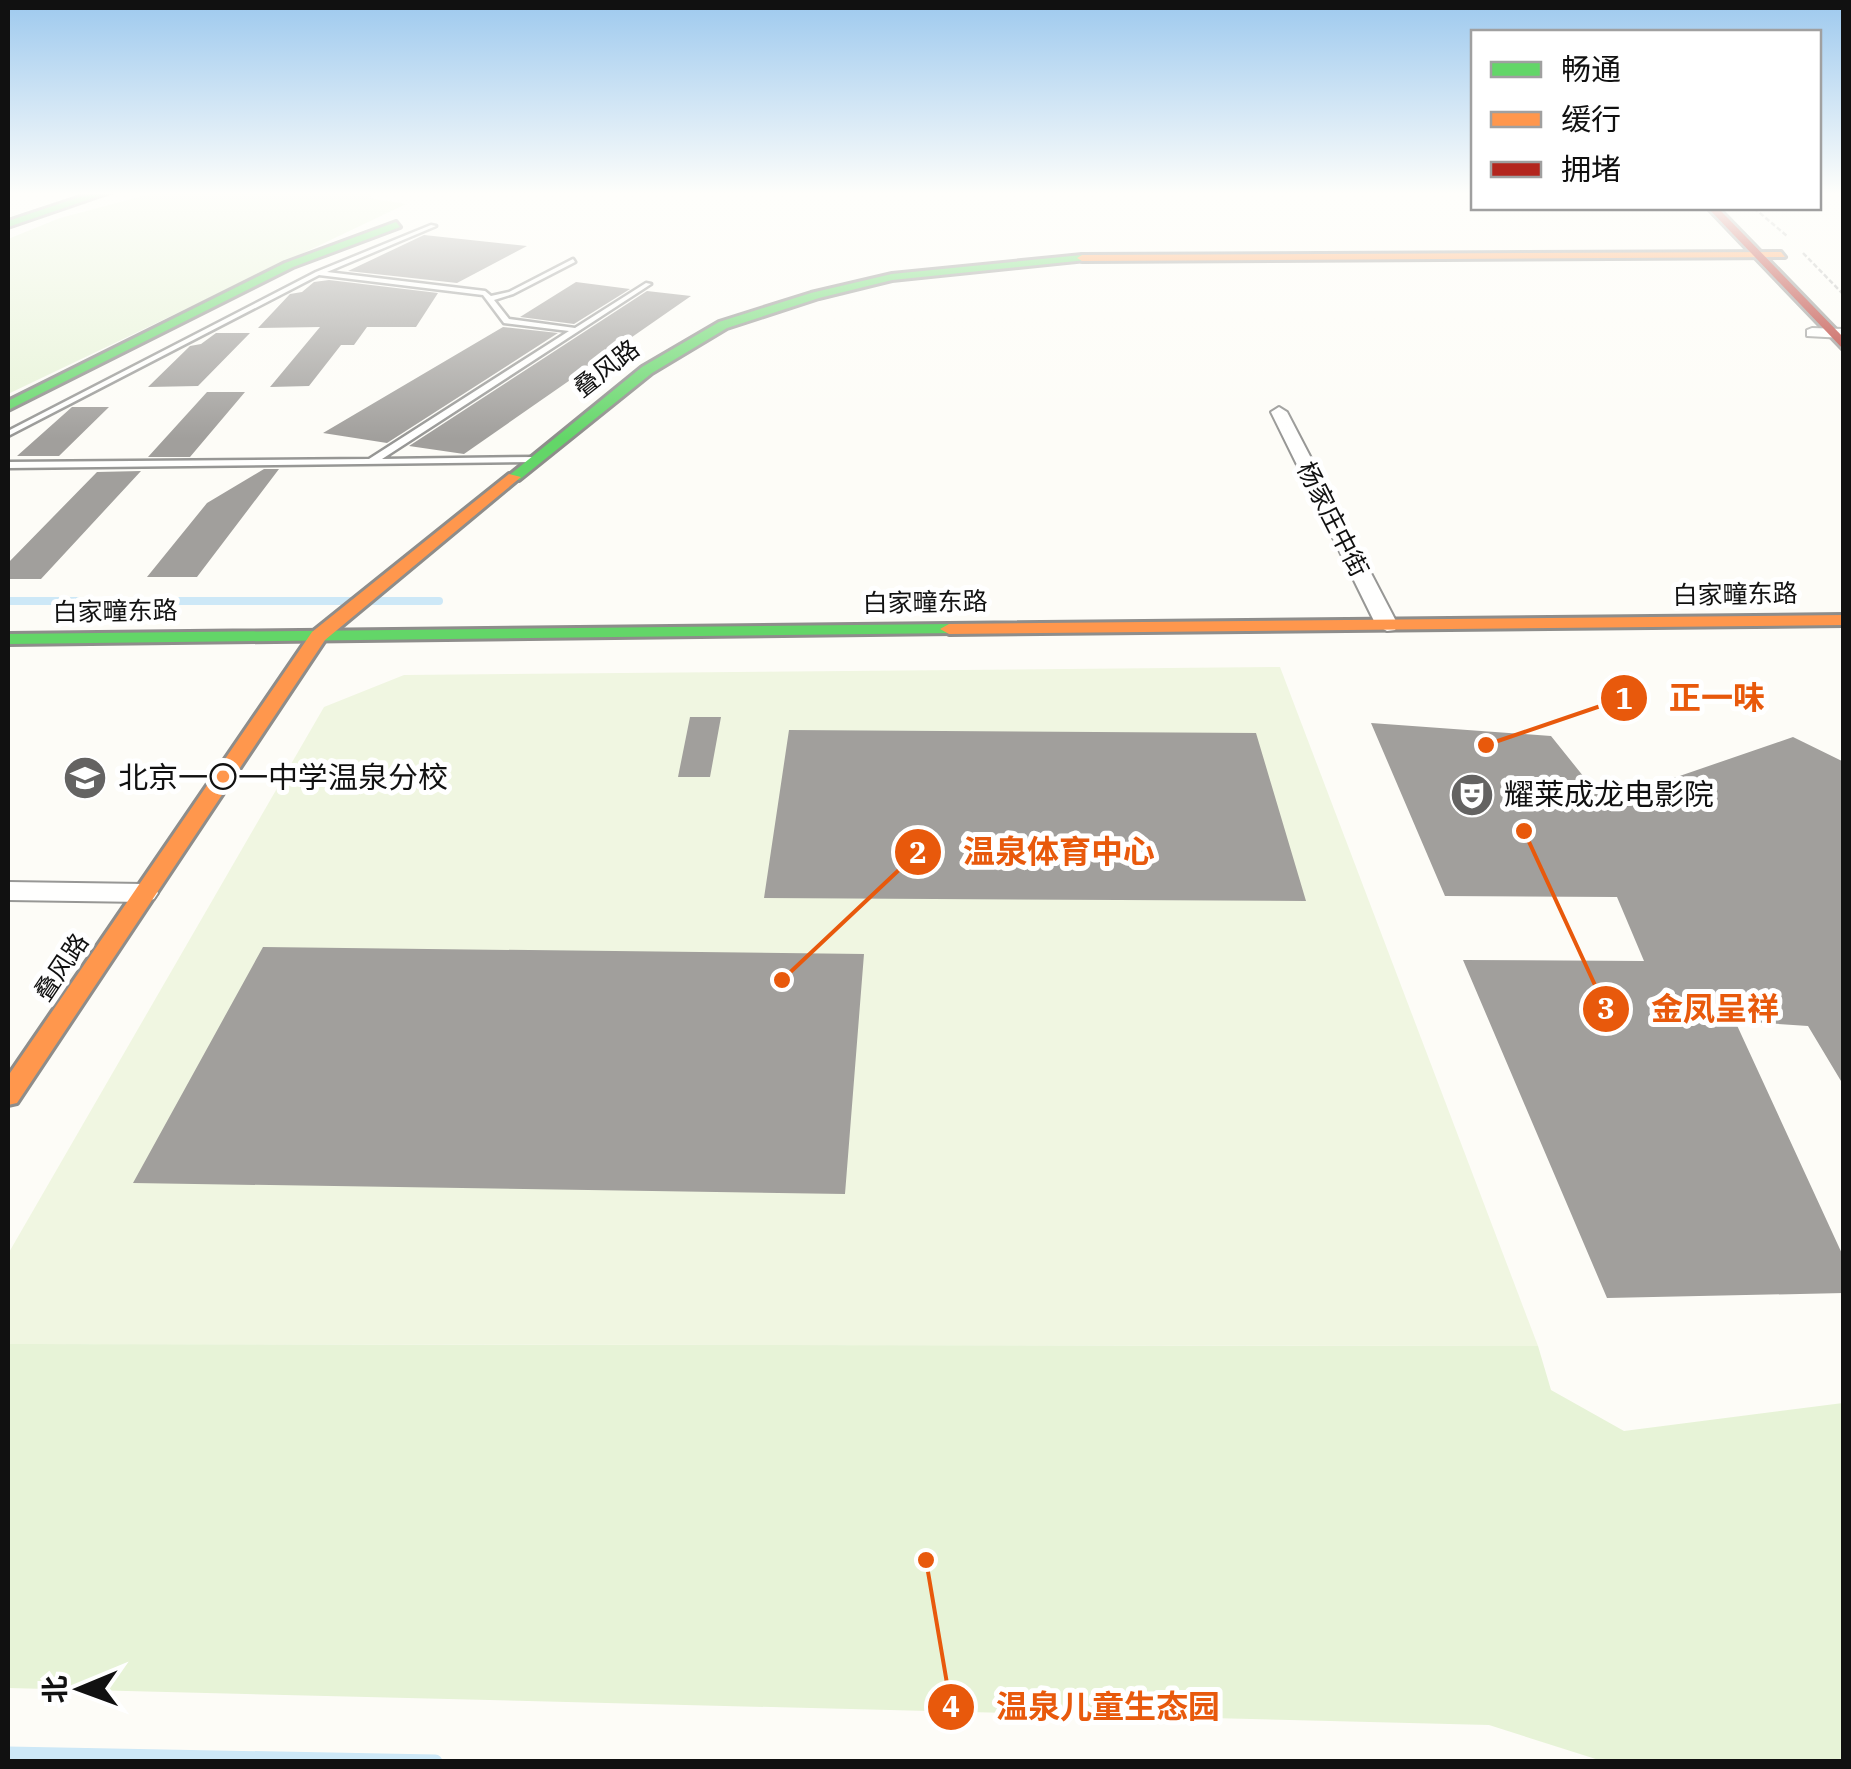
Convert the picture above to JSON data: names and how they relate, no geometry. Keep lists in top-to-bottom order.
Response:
{
  "streets": {
    "street": ["叠风路", "杨家庄中街", "白家疃东路"]
  },
  "crossings": [
    ["叠风路", "白家疃东路"],
    ["杨家庄中街", "白家疃东路"]
  ],
  "places": {
    "other": [
      "正一味",
      "金凤呈祥",
      "温泉体育中心",
      "温泉儿童生态园"
    ],
    "school or university": ["北京一〇一中学温泉分校"],
    "theatre": ["耀莱成龙电影院"]
  },
  "legend": ["畅通", "缓行", "拥堵"],
  "north": "left"
}
